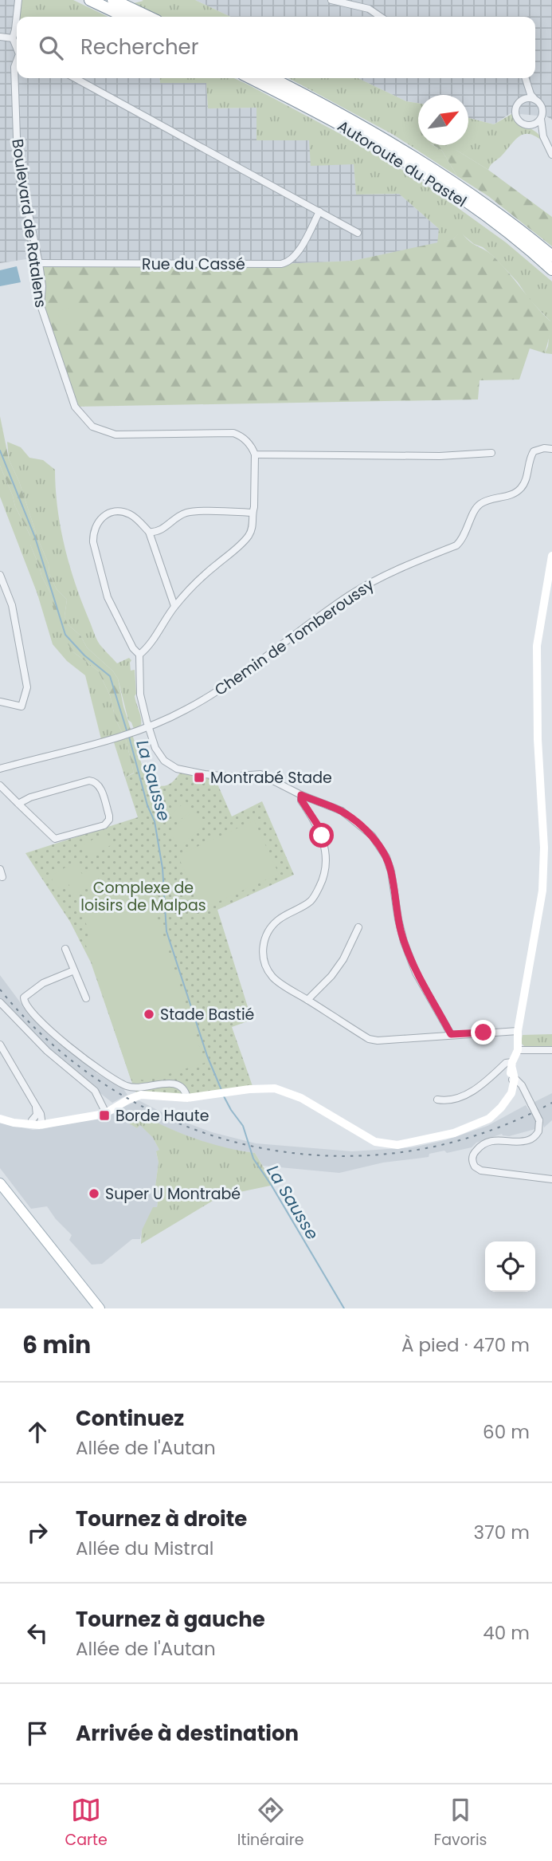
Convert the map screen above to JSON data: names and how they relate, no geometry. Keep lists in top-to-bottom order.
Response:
{
  "streets": {
    "highway": ["Autoroute du Pastel"],
    "street": ["Boulevard de Ratalens", "Rue du Cassé", "Chemin de Tomberoussy"]
  },
  "crossings": [
    ["Boulevard de Ratalens", "Rue du Cassé"]
  ],
  "water": ["La Sausse"],
  "parks": ["Complexe de loisirs de Malpas"],
  "places": {
    "transit": ["Montrabé Stade", "Borde Haute"],
    "other": ["Stade Bastié", "Super U Montrabé"]
  },
  "north": "top right",
  "page": {
    "search": "Rechercher",
    "heading": ["6 min", "À pied · 470 m"],
    "list": [
      ["Continuez", "Allée de l'Autan", "60 m"],
      ["Tournez à droite", "Allée du Mistral", "370 m"],
      ["Tournez à gauche", "Allée de l'Autan", "40 m"],
      "Arrivée à destination"
    ],
    "nav": ["Carte", "Itinéraire", "Favoris"]
  }
}
